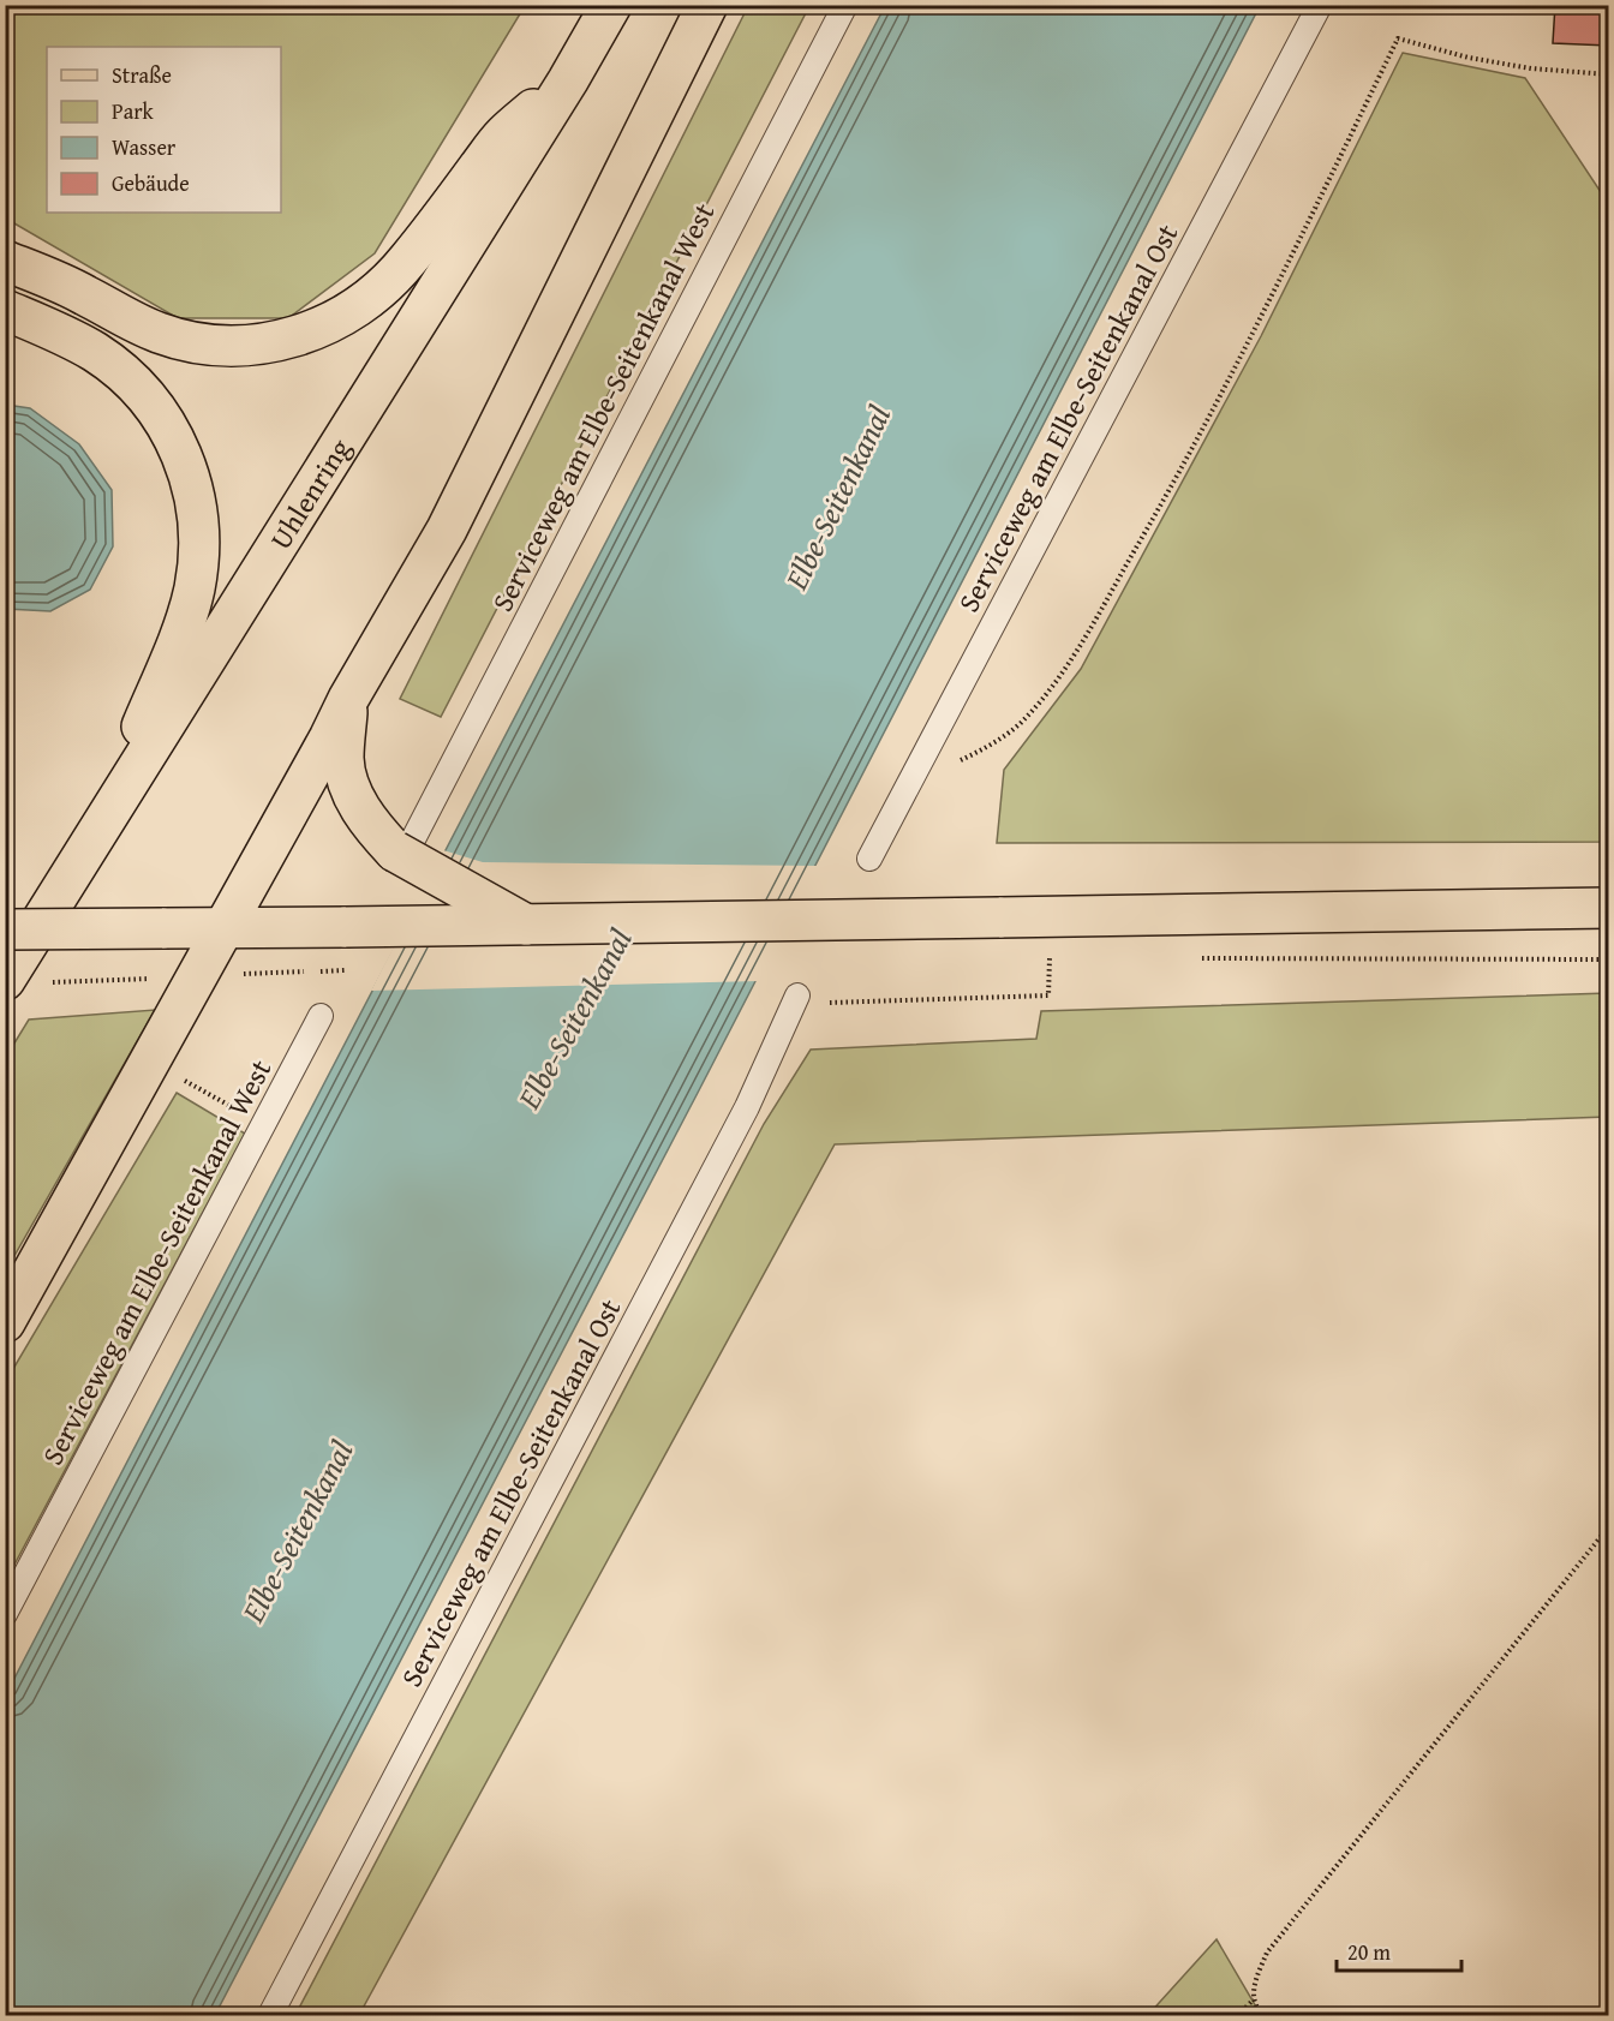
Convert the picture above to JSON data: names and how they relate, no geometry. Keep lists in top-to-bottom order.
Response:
{
  "streets": {
    "main road": ["Uhlenring"],
    "lane": ["Serviceweg am Elbe-Seitenkanal West", "Serviceweg am Elbe-Seitenkanal Ost"]
  },
  "water": ["Elbe-Seitenkanal"],
  "legend": [
    "Straße",
    "Park",
    "Wasser",
    "Gebäude"
  ],
  "scale_bar": "20 m"
}
